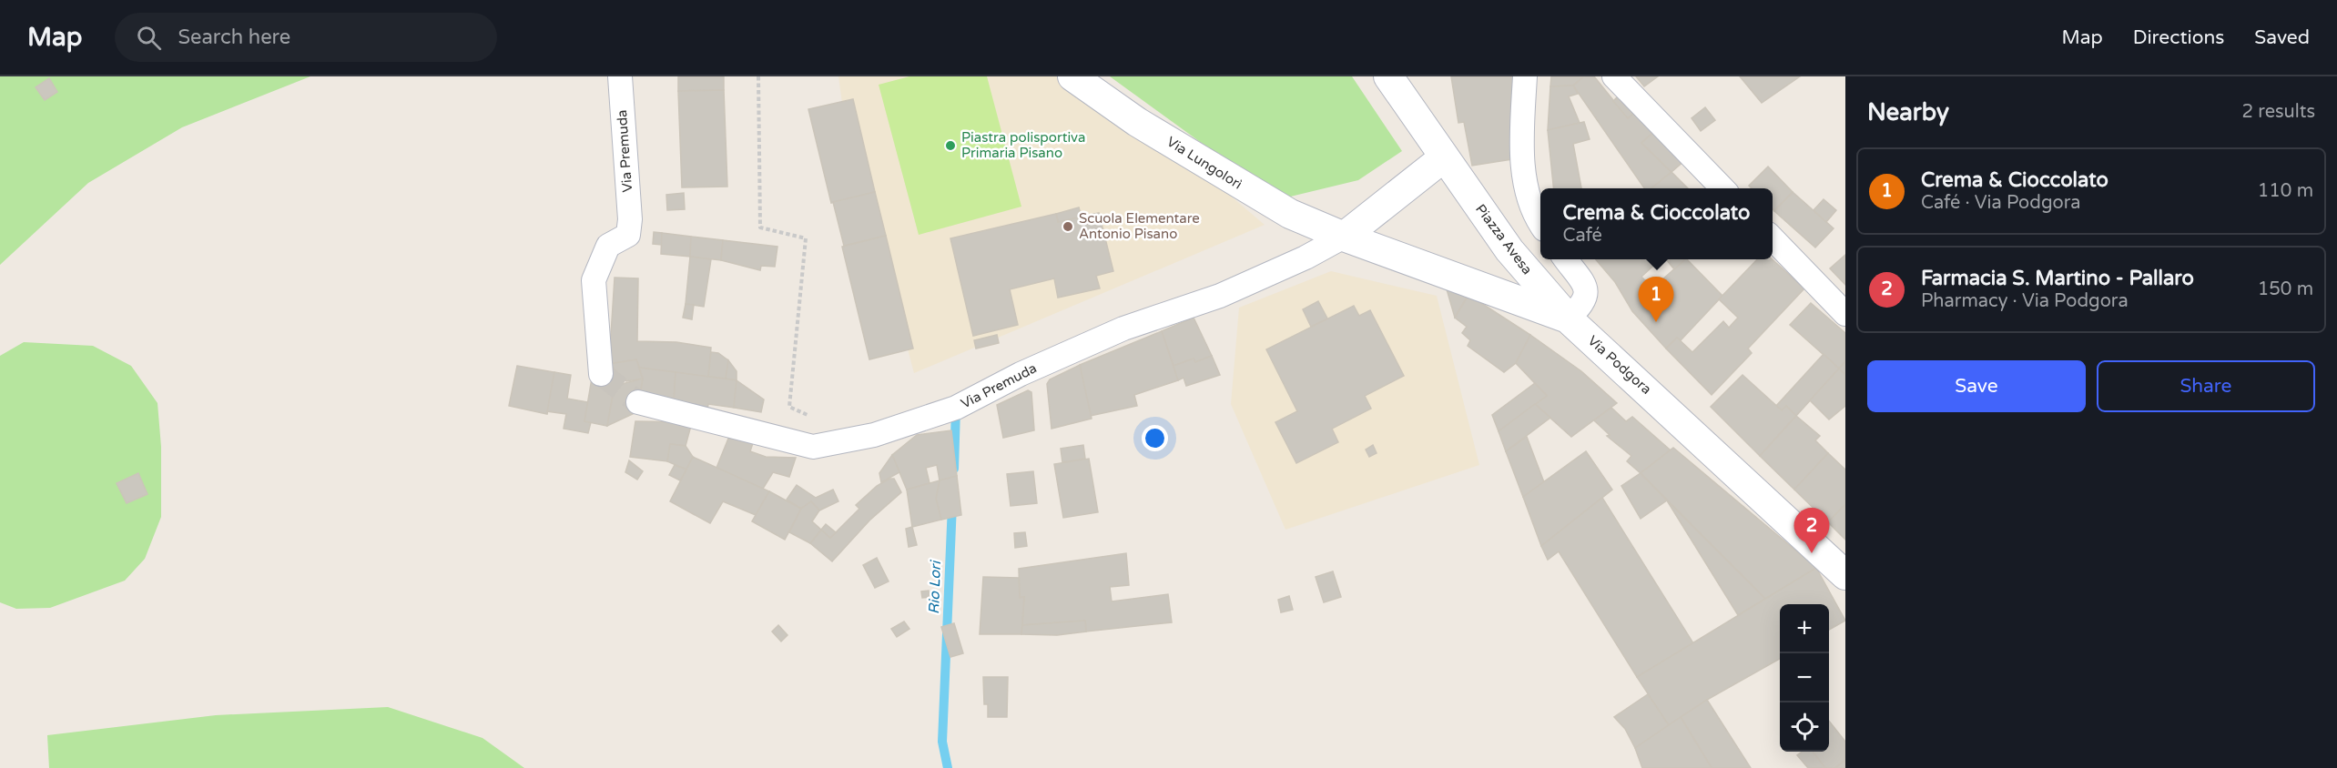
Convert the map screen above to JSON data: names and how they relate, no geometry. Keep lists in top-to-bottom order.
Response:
{
  "streets": {
    "street": [
      "Via Premuda",
      "Via Lungolorì",
      "Piazza Avesa",
      "Via Podgora"
    ]
  },
  "crossings": [
    ["Via Premuda", "Via Lungolorì"],
    ["Via Premuda", "Via Podgora"],
    ["Via Lungolorì", "Via Podgora"],
    ["Piazza Avesa", "Via Podgora"]
  ],
  "water": ["Rio Lori"],
  "places": ["Piastra polisportiva Primaria Pisano", "Scuola Elementare Antonio Pisano"],
  "page": {
    "header": "Map",
    "search": "Search here",
    "nav": ["Map", "Directions", "Saved"],
    "heading": ["Nearby", "2 results"],
    "list": [
      {
        "mark": "1",
        "name": "Crema & Cioccolato",
        "note": "Café · Via Podgora",
        "value": "110 m"
      },
      {
        "mark": "2",
        "name": "Farmacia S. Martino - Pallaro",
        "note": "Pharmacy · Via Podgora",
        "value": "150 m"
      }
    ],
    "popup": ["Crema & Cioccolato", "Café"],
    "pins": ["1", "2"],
    "buttons": ["Save", "Share"],
    "map_buttons": ["+", "−"]
  }
}
